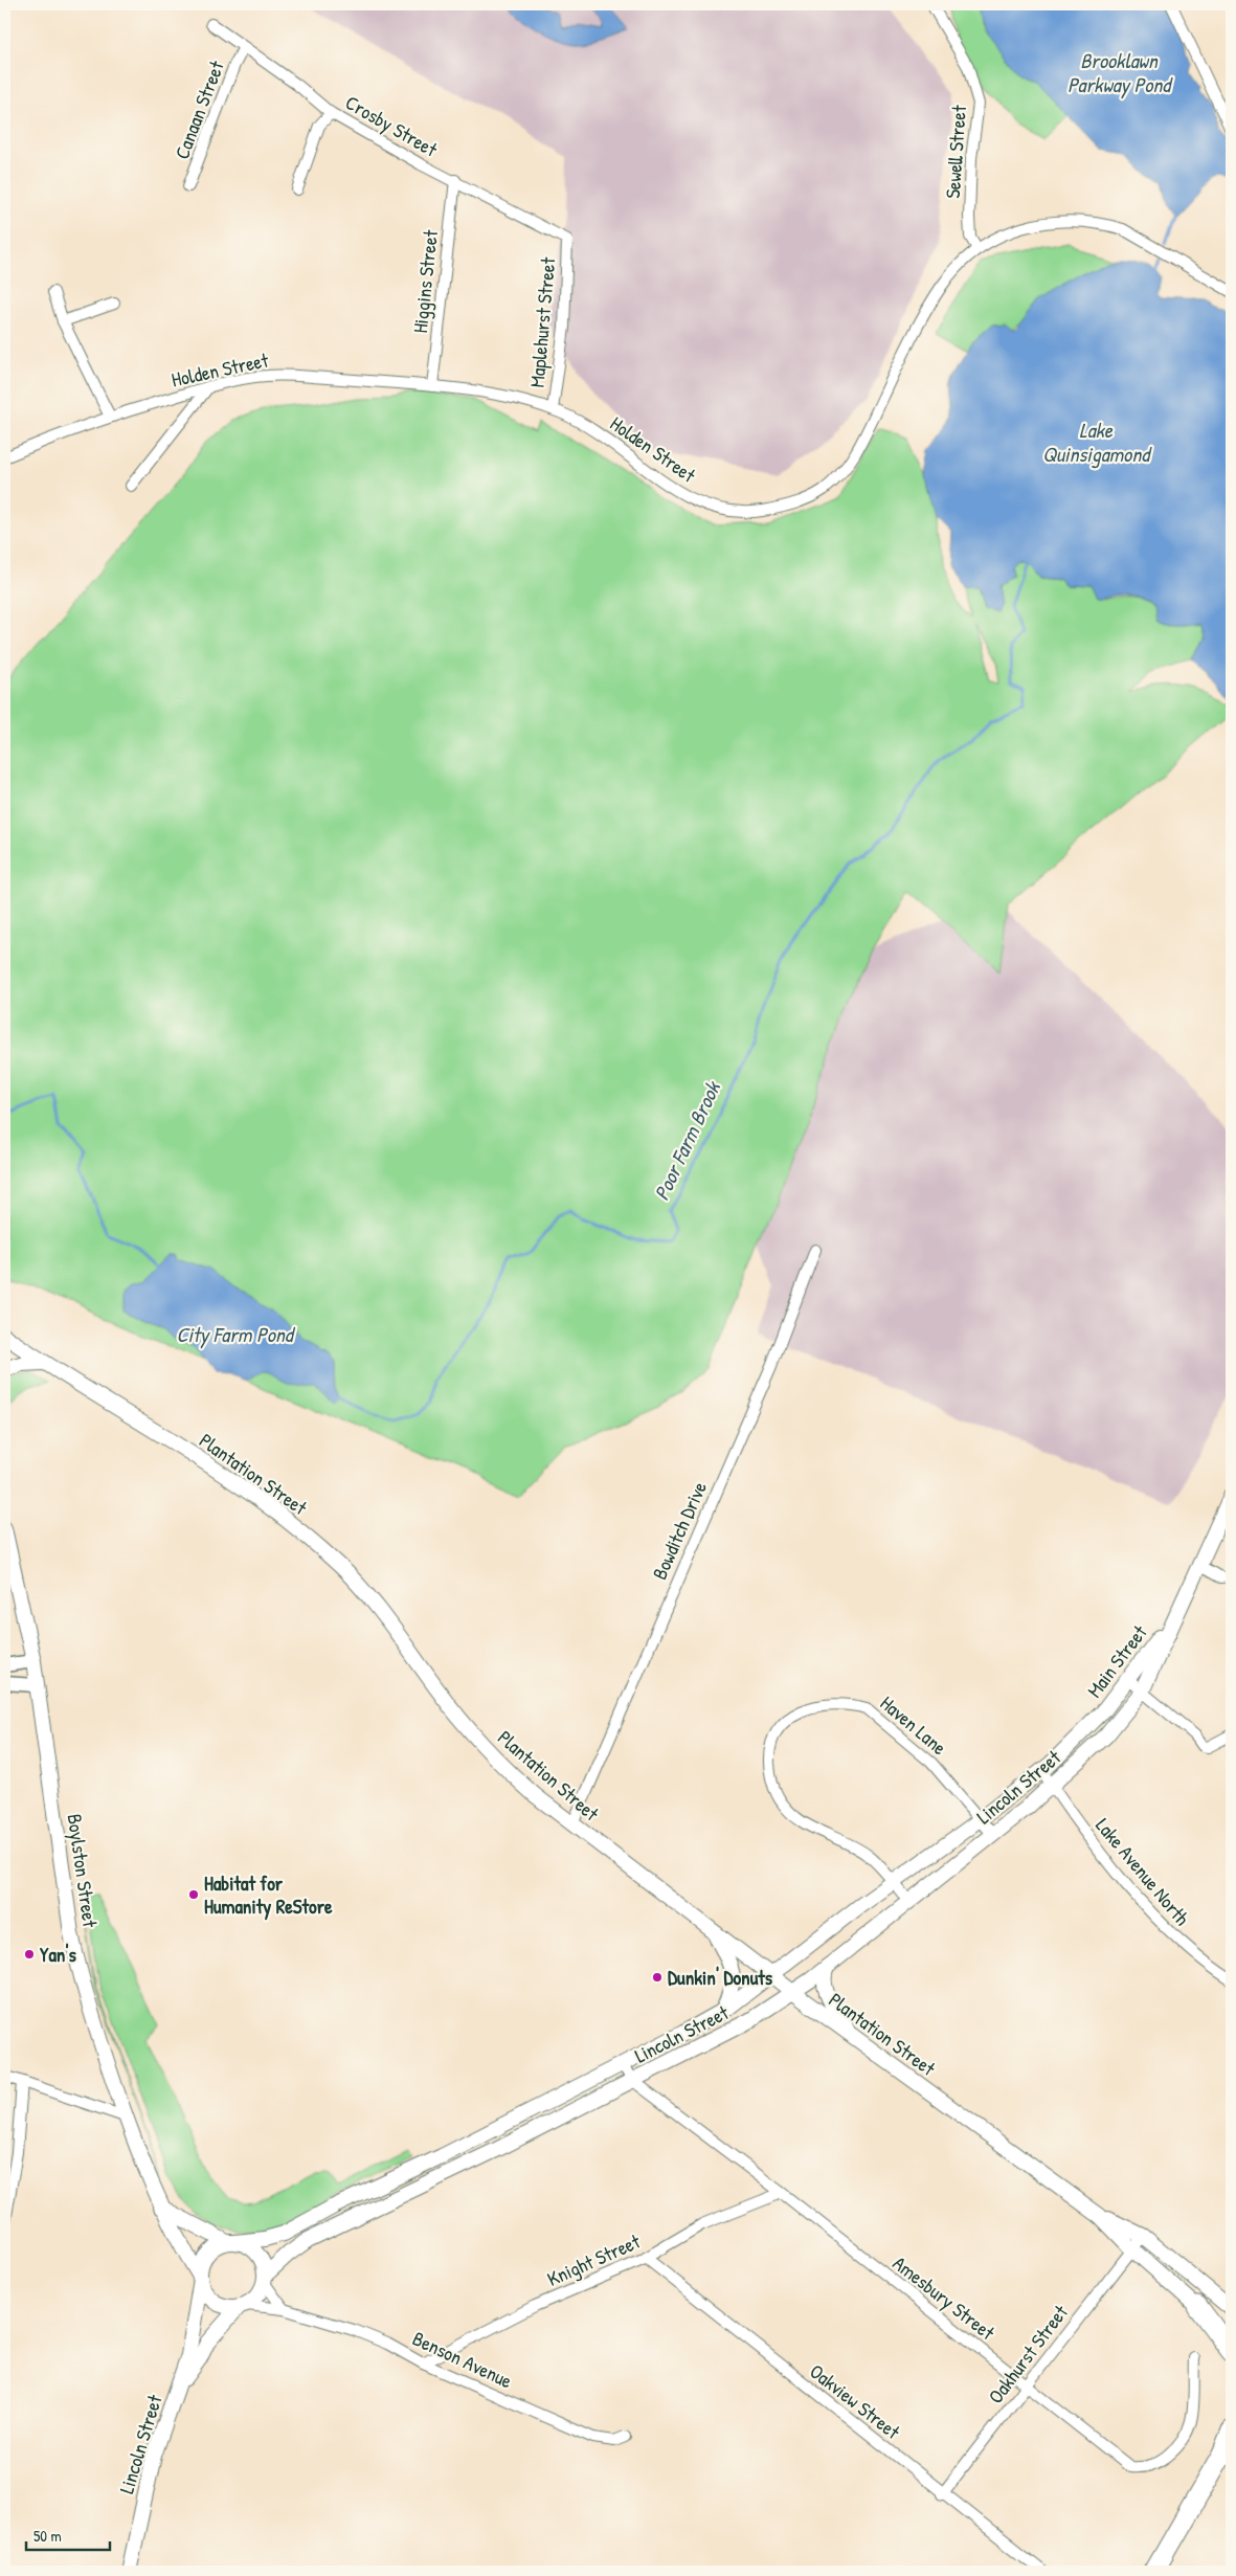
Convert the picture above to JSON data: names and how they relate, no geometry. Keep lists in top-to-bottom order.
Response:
{
  "streets": {
    "main road": [
      "Plantation Street",
      "Main Street",
      "Lincoln Street",
      "Boylston Street"
    ],
    "street": [
      "Canaan Street",
      "Crosby Street",
      "Sewell Street",
      "Higgins Street",
      "Maplehurst Street",
      "Holden Street",
      "Bowditch Drive",
      "Haven Lane",
      "Lake Avenue North",
      "Knight Street",
      "Amesbury Street",
      "Oakhurst Street",
      "Benson Avenue",
      "Oakview Street"
    ]
  },
  "crossings": [
    ["Canaan Street", "Crosby Street"],
    ["Crosby Street", "Higgins Street"],
    ["Crosby Street", "Maplehurst Street"],
    ["Sewell Street", "Holden Street"],
    ["Higgins Street", "Holden Street"],
    ["Maplehurst Street", "Holden Street"],
    ["Plantation Street", "Bowditch Drive"],
    ["Plantation Street", "Lincoln Street"],
    ["Plantation Street", "Oakhurst Street"],
    ["Main Street", "Lincoln Street"],
    ["Haven Lane", "Lincoln Street"],
    ["Lincoln Street", "Boylston Street"],
    ["Lincoln Street", "Lake Avenue North"],
    ["Lincoln Street", "Amesbury Street"],
    ["Lincoln Street", "Benson Avenue"],
    ["Boylston Street", "Benson Avenue"],
    ["Knight Street", "Amesbury Street"],
    ["Knight Street", "Benson Avenue"],
    ["Knight Street", "Oakview Street"],
    ["Amesbury Street", "Oakhurst Street"],
    ["Oakhurst Street", "Oakview Street"]
  ],
  "water": [
    "Brooklawn Parkway Pond",
    "Lake Quinsigamond",
    "Poor Farm Brook",
    "City Farm Pond"
  ],
  "places": ["Habitat for Humanity ReStore", "Yan's", "Dunkin' Donuts"],
  "scale_bar": "50 m"
}
